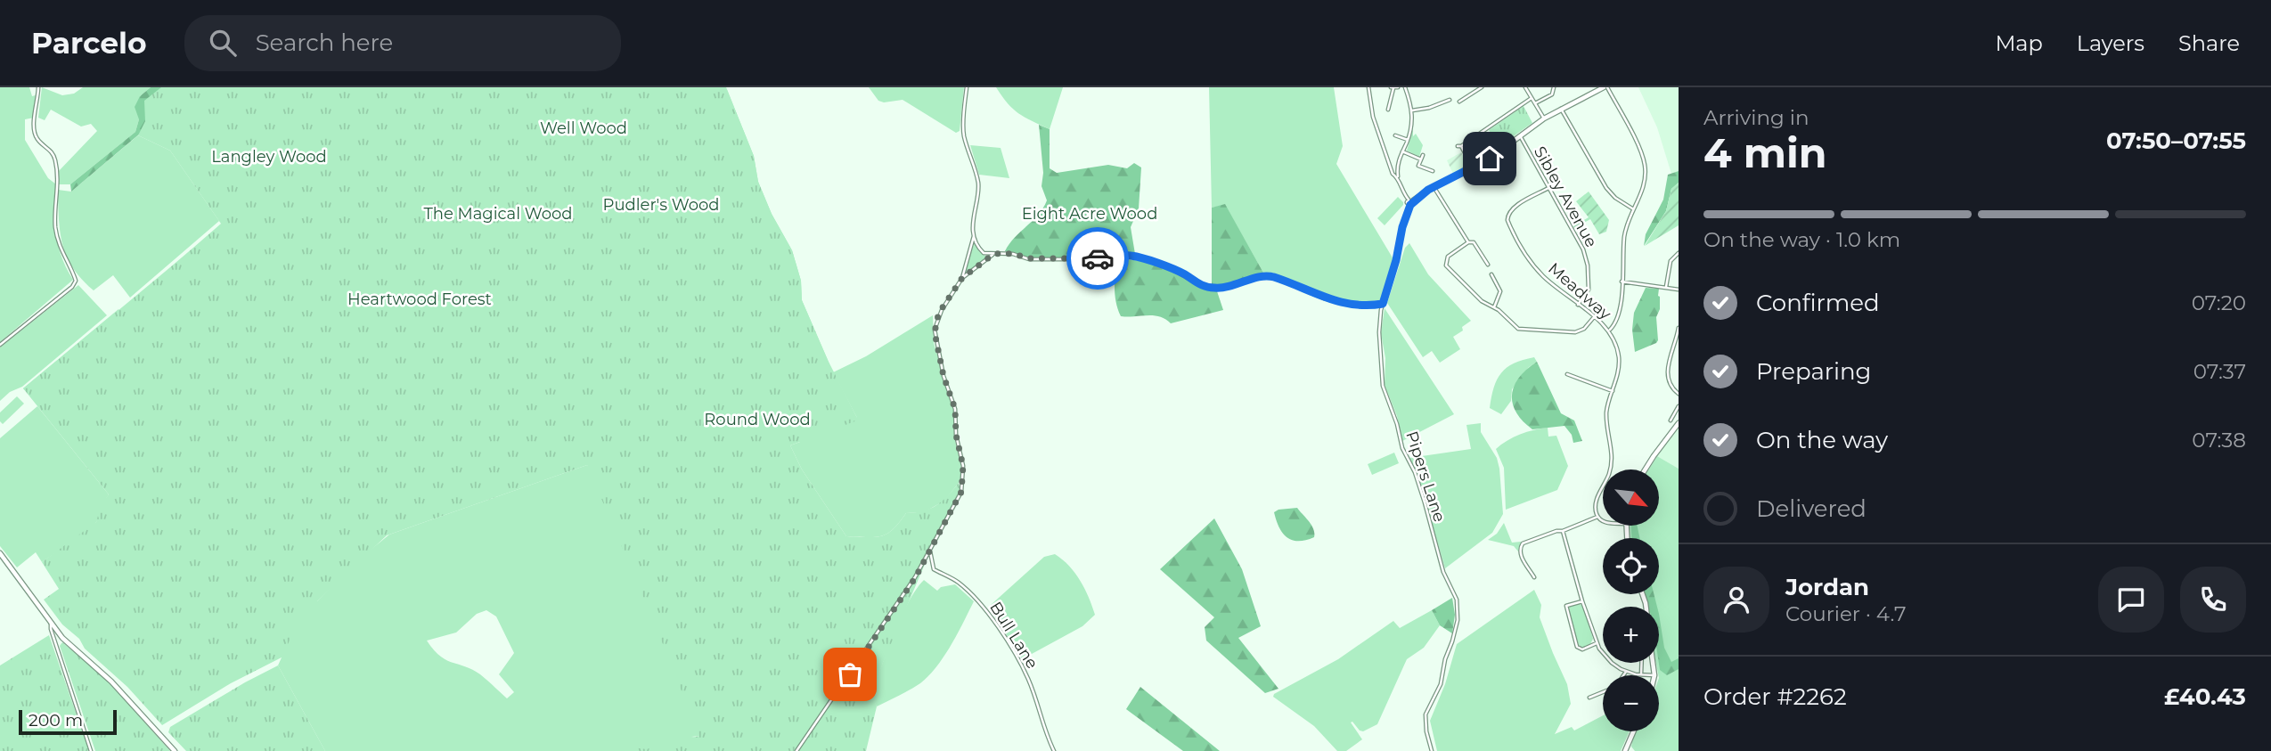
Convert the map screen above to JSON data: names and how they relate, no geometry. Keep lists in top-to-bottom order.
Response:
{
  "streets": {
    "street": [
      "Sibley Avenue",
      "Meadway",
      "Pipers Lane",
      "Bull Lane"
    ]
  },
  "crossings": [
    ["Sibley Avenue", "Meadway"]
  ],
  "parks": [
    "Well Wood",
    "Langley Wood",
    "Pudler's Wood",
    "The Magical Wood",
    "Eight Acre Wood",
    "Heartwood Forest",
    "Round Wood"
  ],
  "scale_bar": "200 m",
  "north": "bottom right",
  "page": {
    "header": "Parcelo",
    "search": "Search here",
    "nav": ["Map", "Layers", "Share"],
    "heading": ["4 min", "Arriving in", "07:50–07:55"],
    "panel": [
      "Jordan",
      "Courier · 4.7",
      "Order #2262",
      "£40.43"
    ],
    "bar": "On the way · 1.0 km",
    "list": [
      ["Confirmed", "07:20"],
      ["Preparing", "07:37"],
      ["On the way", "07:38"],
      "Delivered"
    ],
    "map_buttons": ["+", "−"],
    "scale": "200 m"
  }
}
